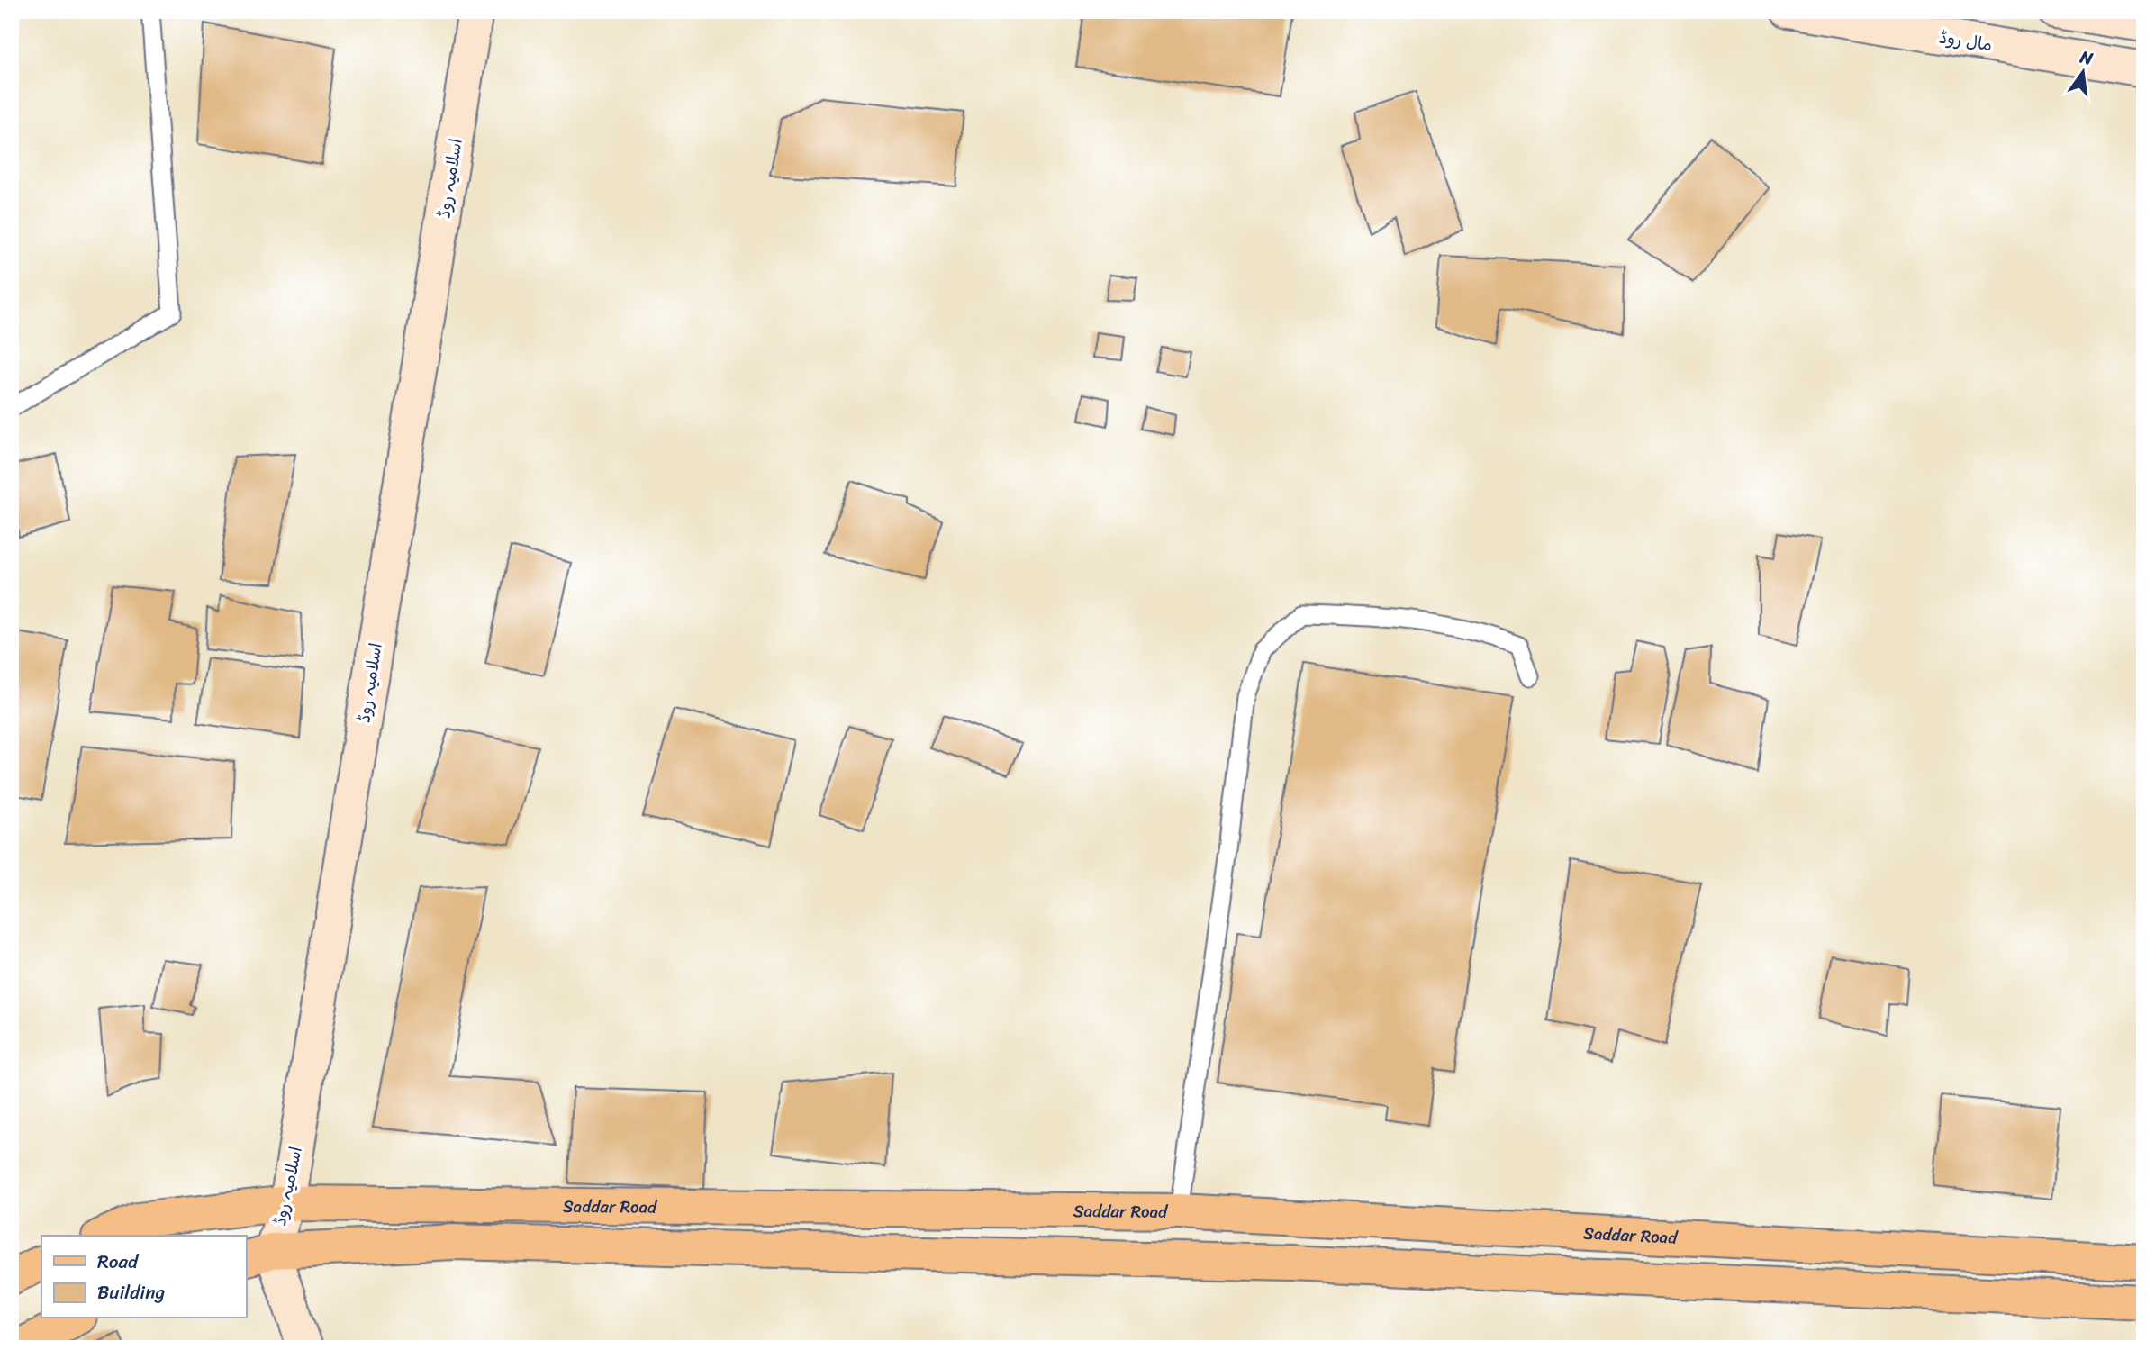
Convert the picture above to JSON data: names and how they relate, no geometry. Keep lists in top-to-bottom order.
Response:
{
  "streets": {
    "main road": ["Saddar Road"],
    "street": ["مال روڈ", "اسلامیہ روڈ"]
  },
  "crossings": [
    ["اسلامیہ روڈ", "Saddar Road"]
  ],
  "legend": ["Road", "Building"],
  "north": "top"
}
